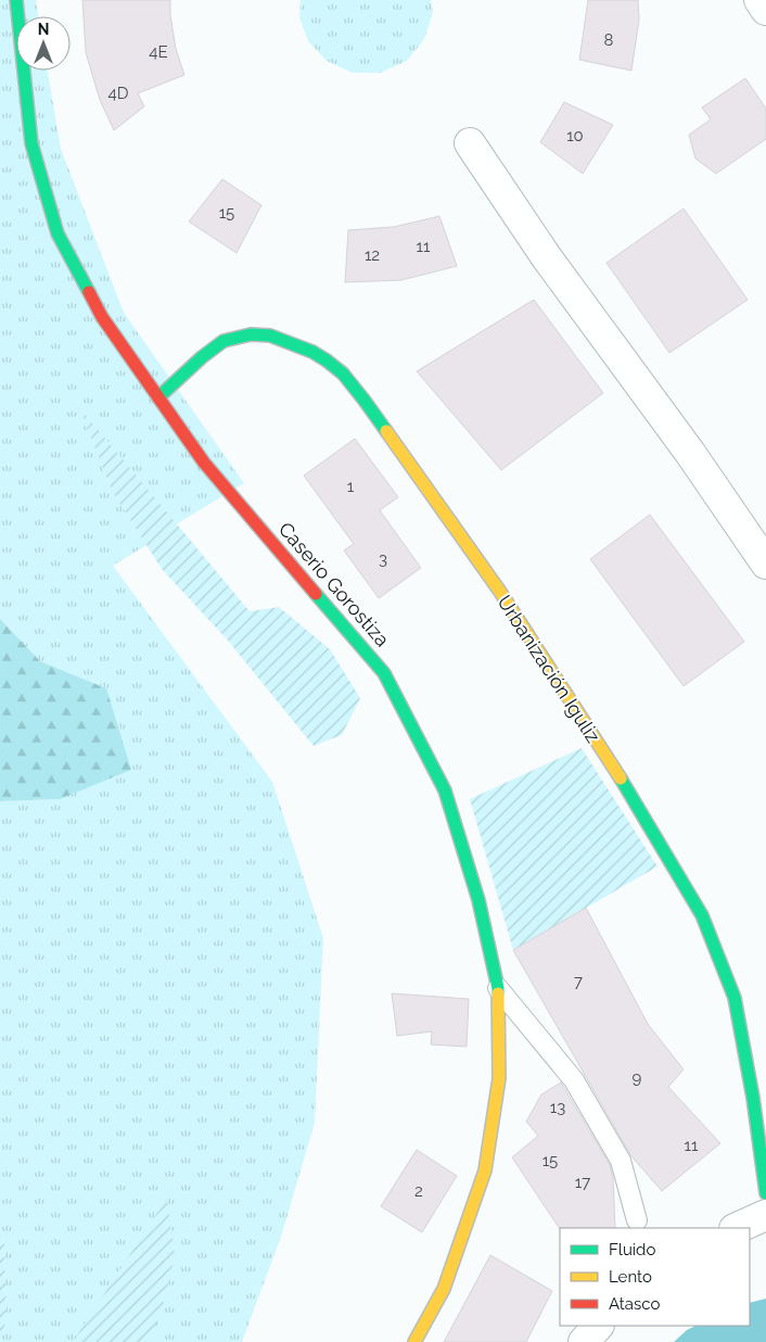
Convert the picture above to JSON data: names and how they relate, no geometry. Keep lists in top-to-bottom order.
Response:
{
  "streets": {
    "street": ["Caserio Gorostiza", "Urbanización Iguliz"]
  },
  "crossings": [
    ["Caserio Gorostiza", "Urbanización Iguliz"]
  ],
  "house_numbers": [
    "8",
    "4E",
    "4D",
    "10",
    "15",
    "11",
    "12",
    "1",
    "3",
    "7",
    "9",
    "13",
    "11",
    "15",
    "17",
    "2"
  ],
  "legend": ["Fluido", "Lento", "Atasco"],
  "north": "top"
}
